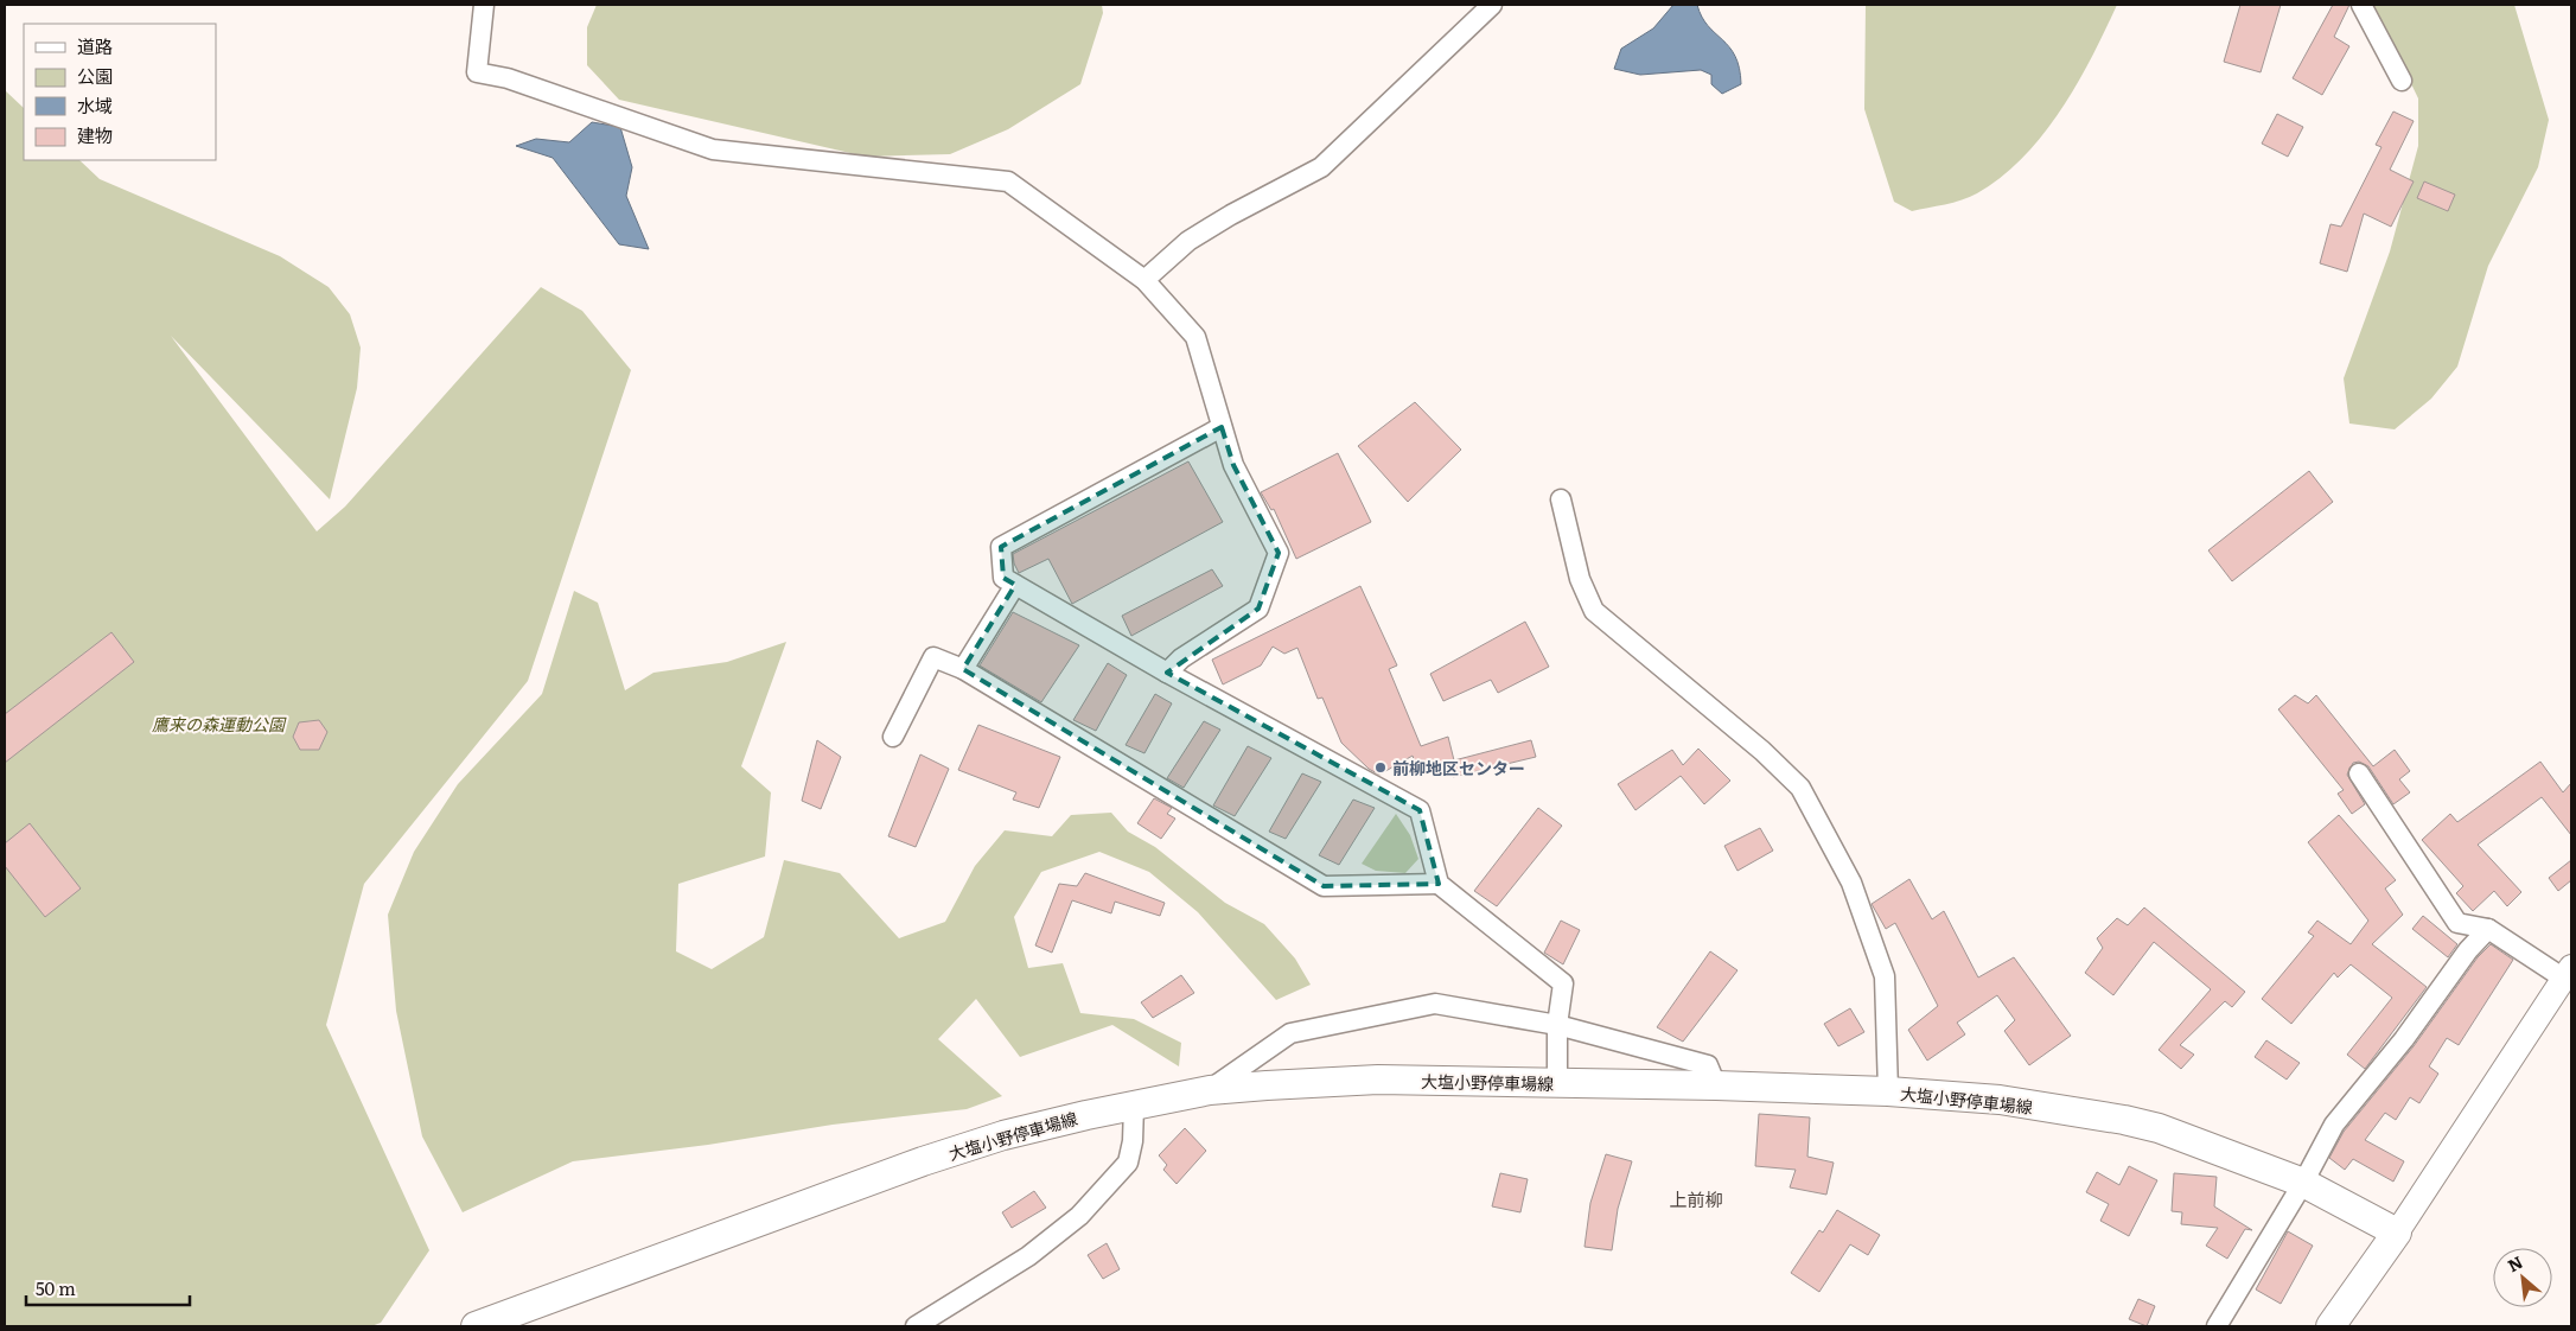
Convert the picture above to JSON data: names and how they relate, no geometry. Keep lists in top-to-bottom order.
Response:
{
  "streets": {
    "main road": ["大塩小野停車場線"]
  },
  "districts": ["上前柳"],
  "parks": ["鷹来の森運動公園"],
  "places": ["前柳地区センター"],
  "legend": [
    "道路",
    "公園",
    "水域",
    "建物"
  ],
  "scale_bar": "50 m",
  "north": "top left"
}
